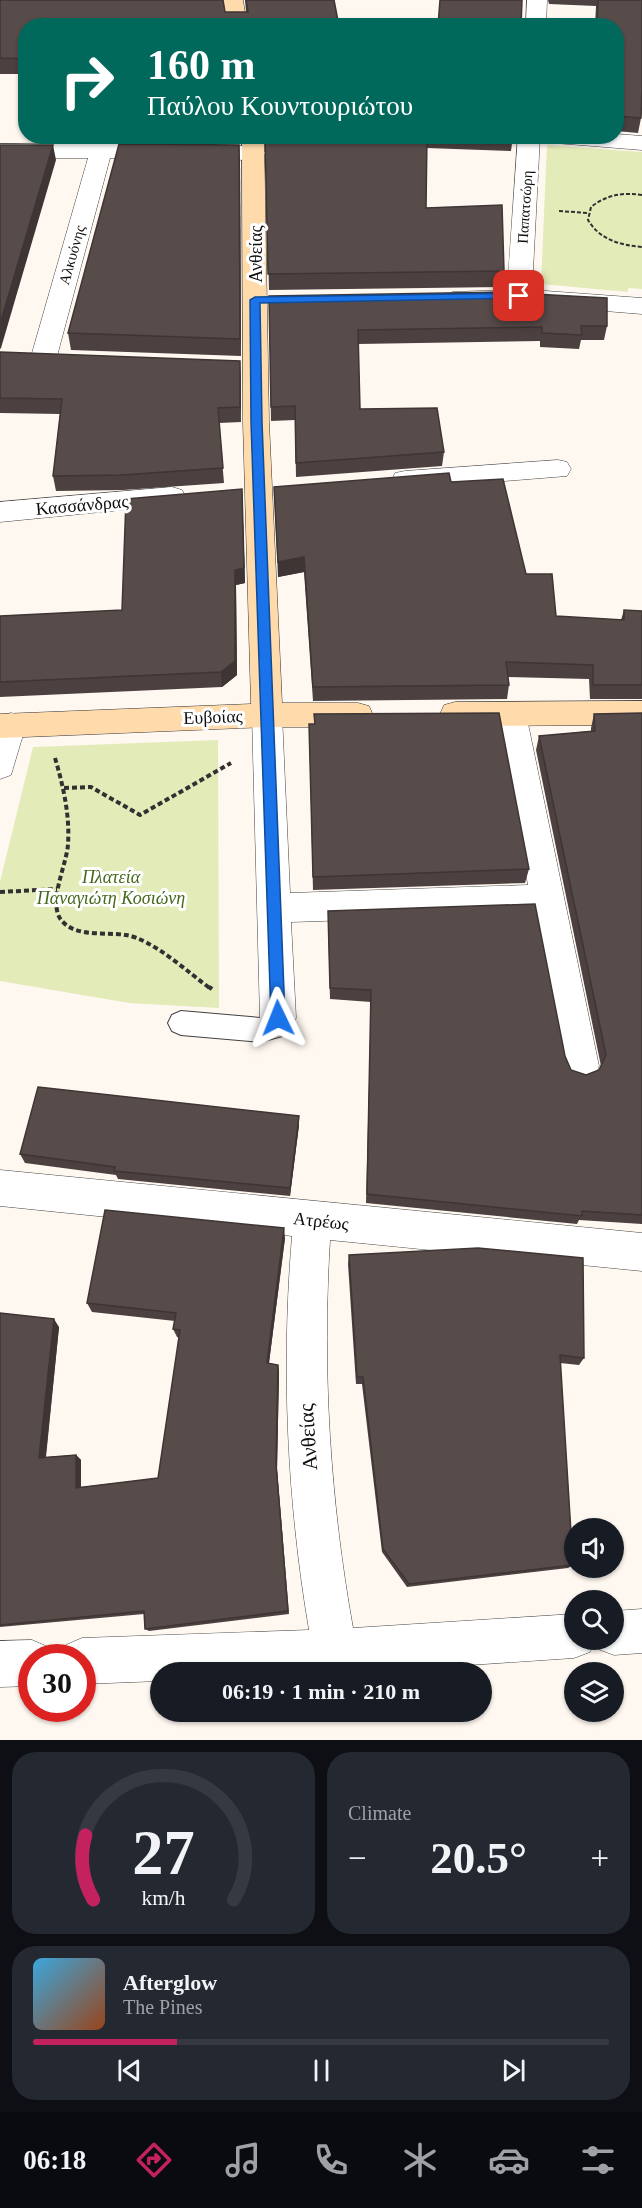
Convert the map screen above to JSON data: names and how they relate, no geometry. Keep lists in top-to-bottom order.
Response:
{
  "streets": {
    "main road": ["Ανθείας", "Ευβοίας"],
    "street": [
      "Παπατσώρη",
      "Αλκυόνης",
      "Κασσάνδρας",
      "Ατρέως"
    ]
  },
  "crossings": [
    ["Ανθείας", "Ευβοίας"],
    ["Ανθείας", "Ατρέως"]
  ],
  "parks": ["Πλατεία Παναγιώτη Κοσιώνη"],
  "page": {
    "turn": ["160 m", "Παύλου Κουντουριώτου"],
    "limit": "30",
    "trip": "06:19 · 1 min · 210 m",
    "tile": "Climate",
    "heat": ["−", "20.5°", "+"],
    "song": ["Afterglow", "The Pines"],
    "tabs": "06:18",
    "gauge": ["27", "km/h"]
  }
}
